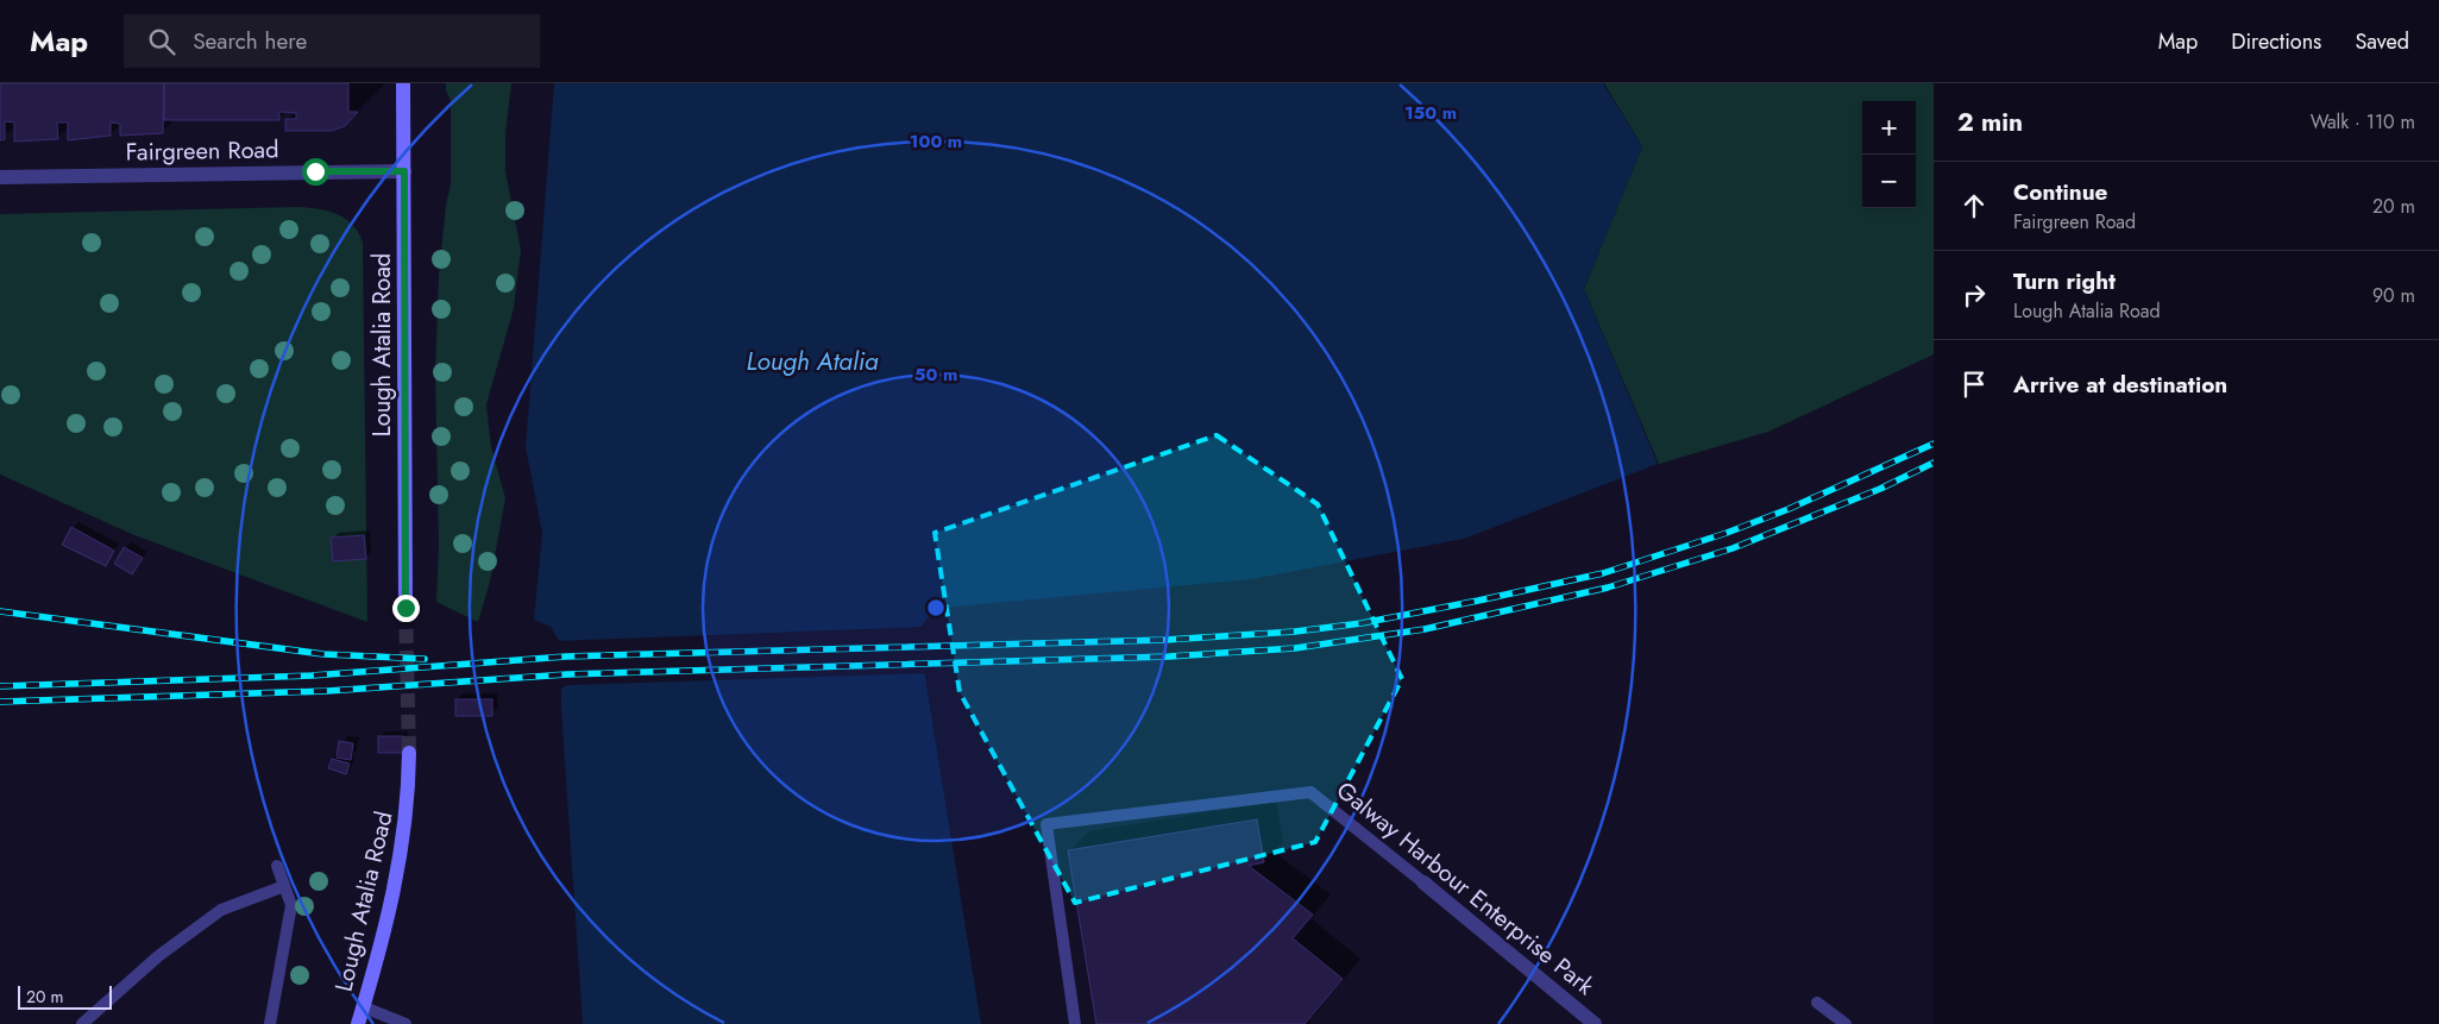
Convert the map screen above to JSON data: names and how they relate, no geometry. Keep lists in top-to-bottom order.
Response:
{
  "streets": {
    "street": ["Fairgreen Road", "Lough Atalia Road", "Galway Harbour Enterprise Park"]
  },
  "crossings": [
    ["Fairgreen Road", "Lough Atalia Road"]
  ],
  "water": ["Lough Atalia"],
  "scale_bar": "20 m",
  "page": {
    "header": "Map",
    "search": "Search here",
    "nav": ["Map", "Directions", "Saved"],
    "heading": ["2 min", "Walk · 110 m"],
    "map_buttons": ["+", "−"],
    "list": [
      ["Continue", "Fairgreen Road", "20 m"],
      ["Turn right", "Lough Atalia Road", "90 m"],
      "Arrive at destination"
    ],
    "scale": "20 m"
  },
  "rings": ["150 m", "100 m", "50 m"]
}
